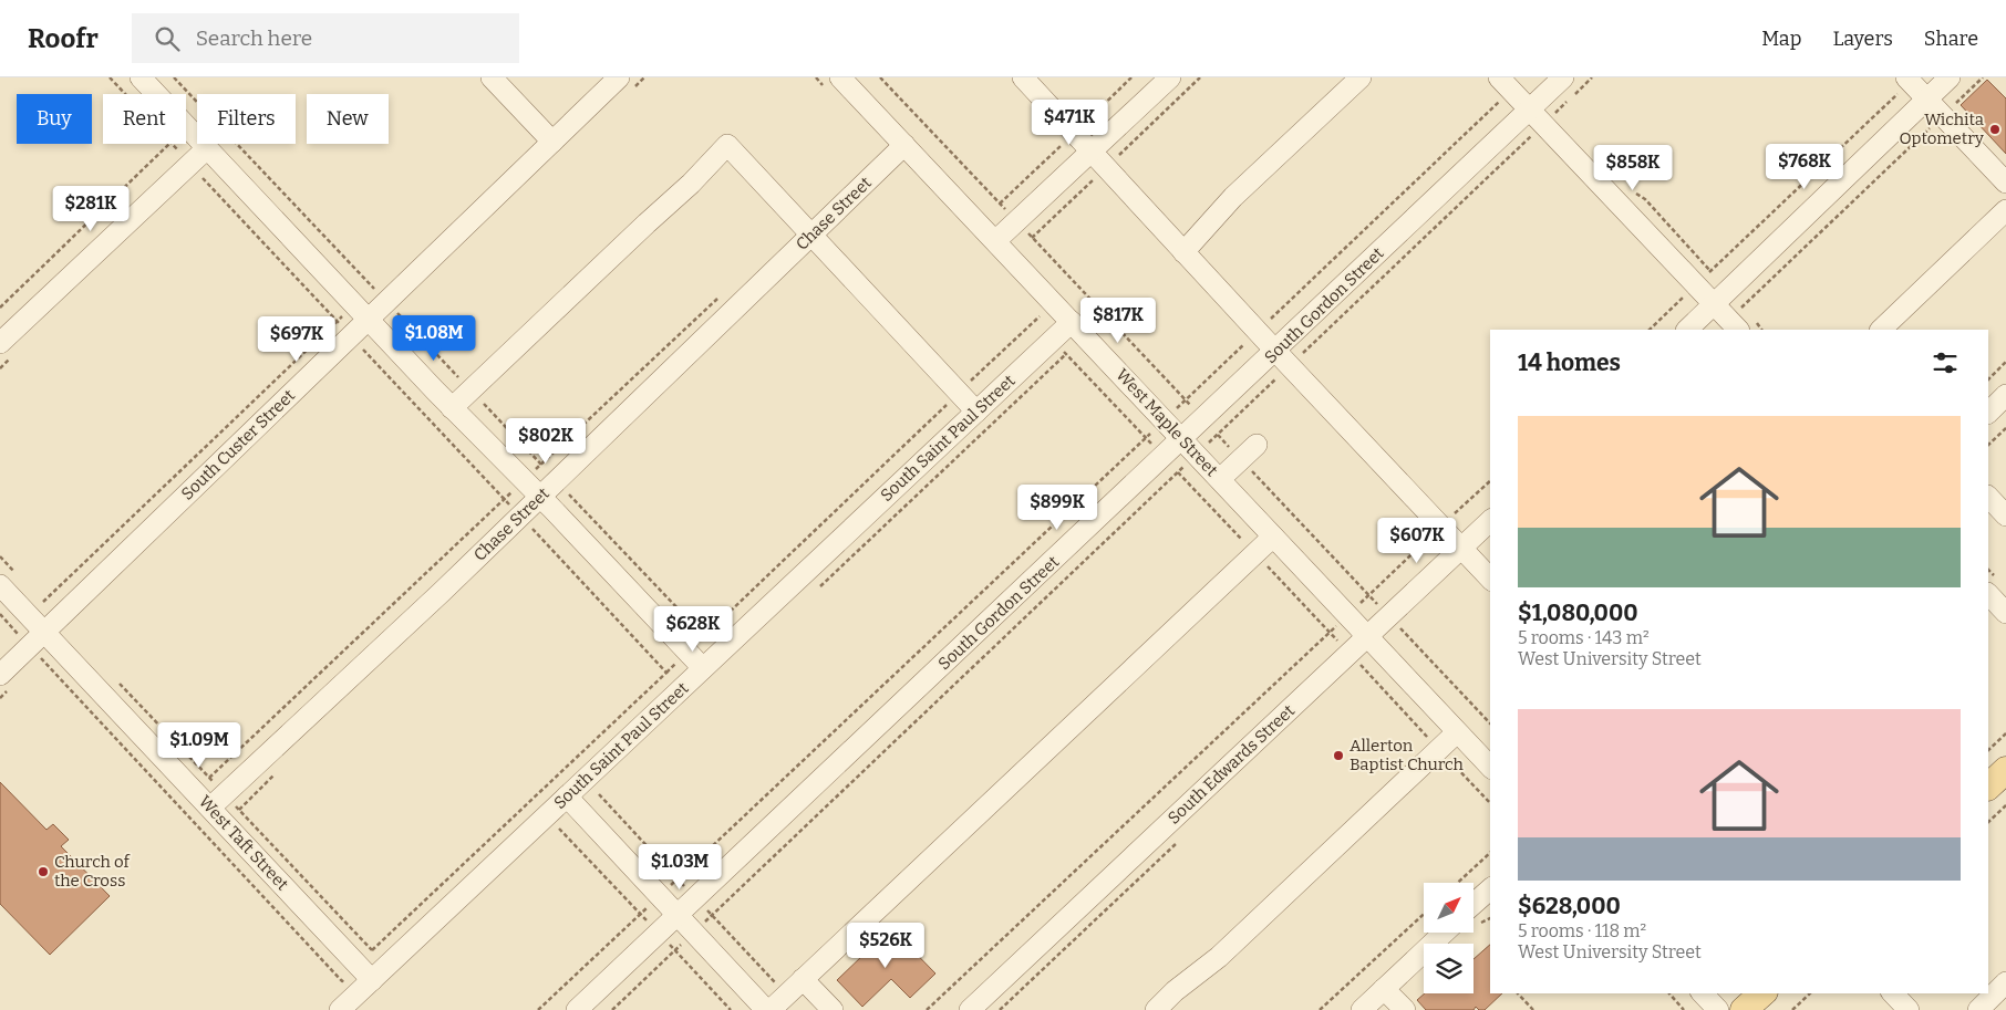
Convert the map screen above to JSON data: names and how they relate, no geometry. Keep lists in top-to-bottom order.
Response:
{
  "streets": {
    "street": [
      "Chase Street",
      "South Gordon Street",
      "West Maple Street",
      "South Saint Paul Street",
      "South Custer Street",
      "South Edwards Street",
      "West Taft Street"
    ]
  },
  "crossings": [
    ["Chase Street", "West Maple Street"],
    ["Chase Street", "West Taft Street"],
    ["South Gordon Street", "West Maple Street"],
    ["West Maple Street", "South Saint Paul Street"],
    ["West Maple Street", "South Edwards Street"],
    ["South Saint Paul Street", "West Taft Street"],
    ["South Custer Street", "West Taft Street"]
  ],
  "places": ["Wichita Optometry", "Allerton Baptist Church", "Church of the Cross"],
  "north": "top right",
  "page": {
    "header": "Roofr",
    "search": "Search here",
    "nav": ["Map", "Layers", "Share"],
    "chip": [
      "Buy",
      "Rent",
      "Filters",
      "New"
    ],
    "price": [
      "$471K",
      "$768K",
      "$858K",
      "$281K",
      "$817K",
      "$1.08M",
      "$697K",
      "$802K",
      "$899K",
      "$607K",
      "$628K",
      "$1.09M",
      "$1.03M",
      "$526K"
    ],
    "heading": "14 homes",
    "list": [
      {
        "name": "$1,080,000",
        "note": "5 rooms · 143 m² · West University Street"
      },
      {
        "name": "$628,000",
        "note": "5 rooms · 118 m² · West University Street"
      }
    ]
  }
}
